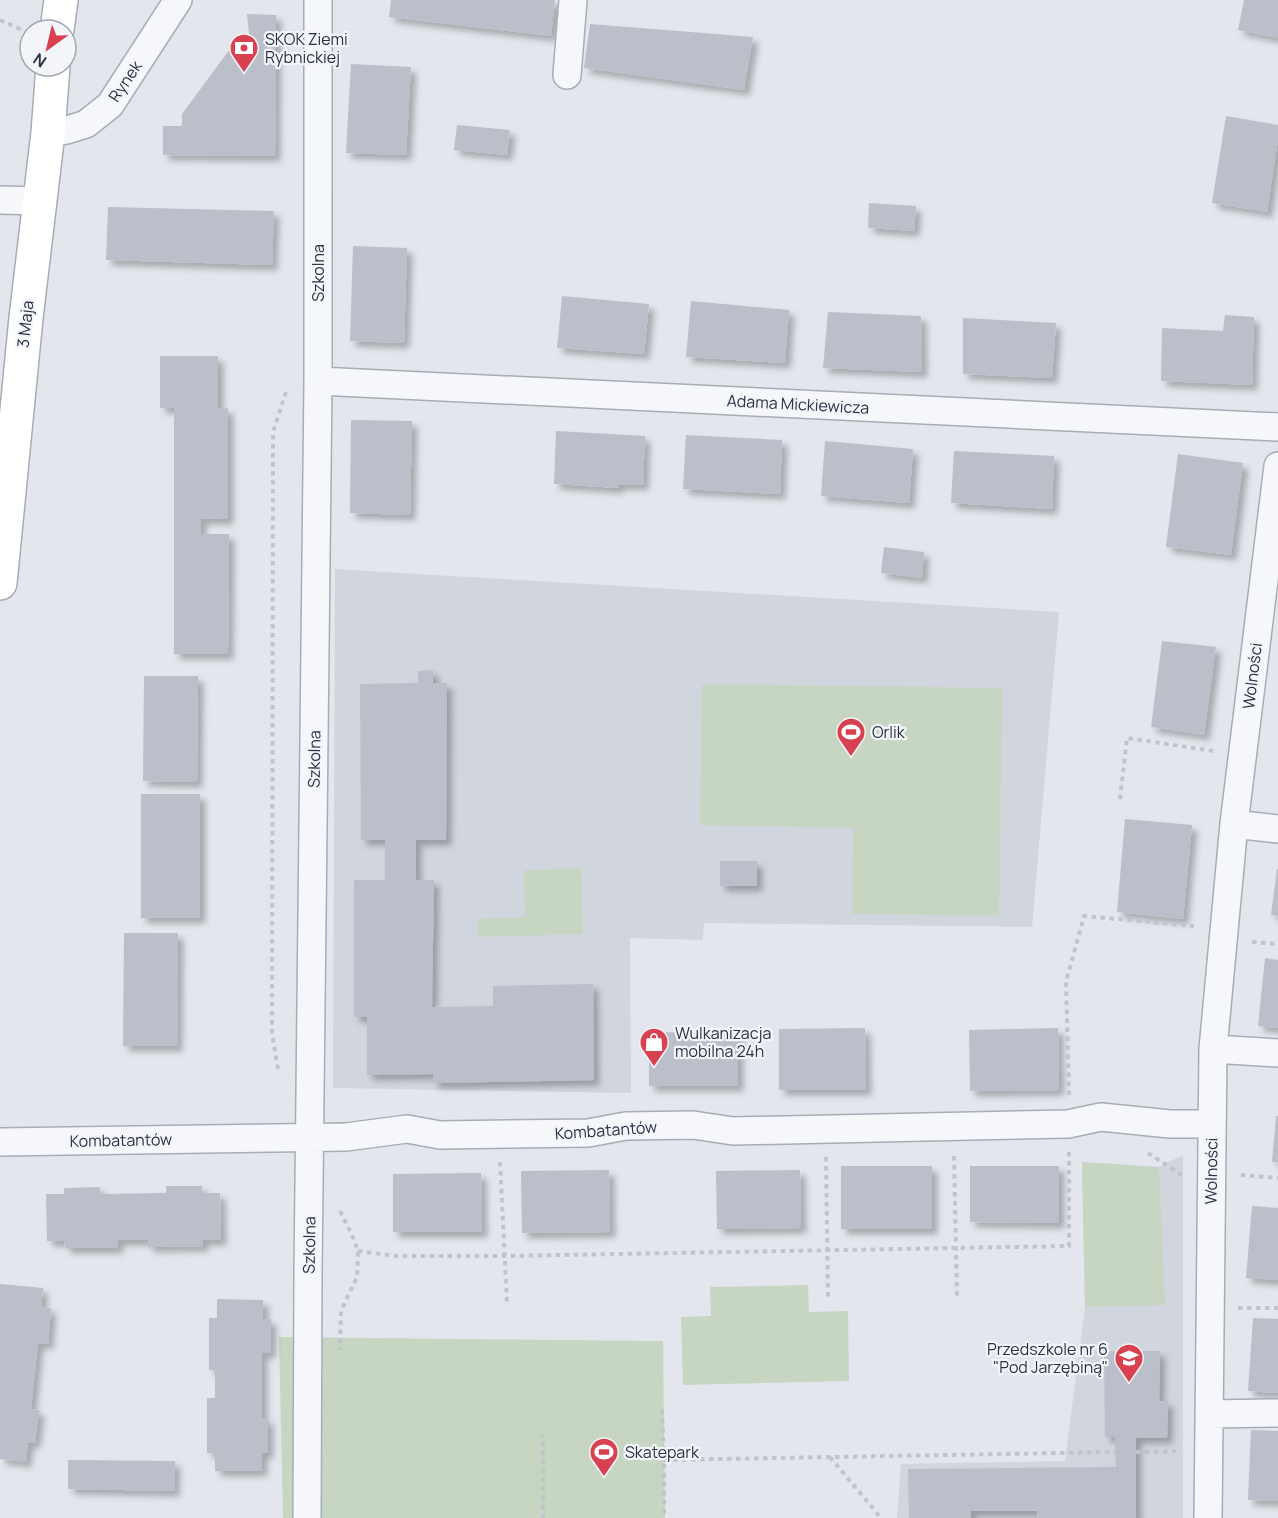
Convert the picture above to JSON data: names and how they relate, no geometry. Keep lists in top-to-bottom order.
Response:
{
  "streets": {
    "main road": ["3 Maja"],
    "street": [
      "Rynek",
      "Szkolna",
      "Adama Mickiewicza",
      "Wolności",
      "Kombatantów"
    ]
  },
  "crossings": [
    ["Rynek", "3 Maja"],
    ["Szkolna", "Adama Mickiewicza"],
    ["Szkolna", "Kombatantów"],
    ["Wolności", "Kombatantów"]
  ],
  "places": {
    "bank": ["SKOK Ziemi Rybnickiej"],
    "sports": ["Orlik", "Skatepark"],
    "shop": ["Wulkanizacja mobilna 24h"],
    "school or university": ["Przedszkole nr 6 \"Pod Jarzębiną\""]
  },
  "north": "bottom left"
}
